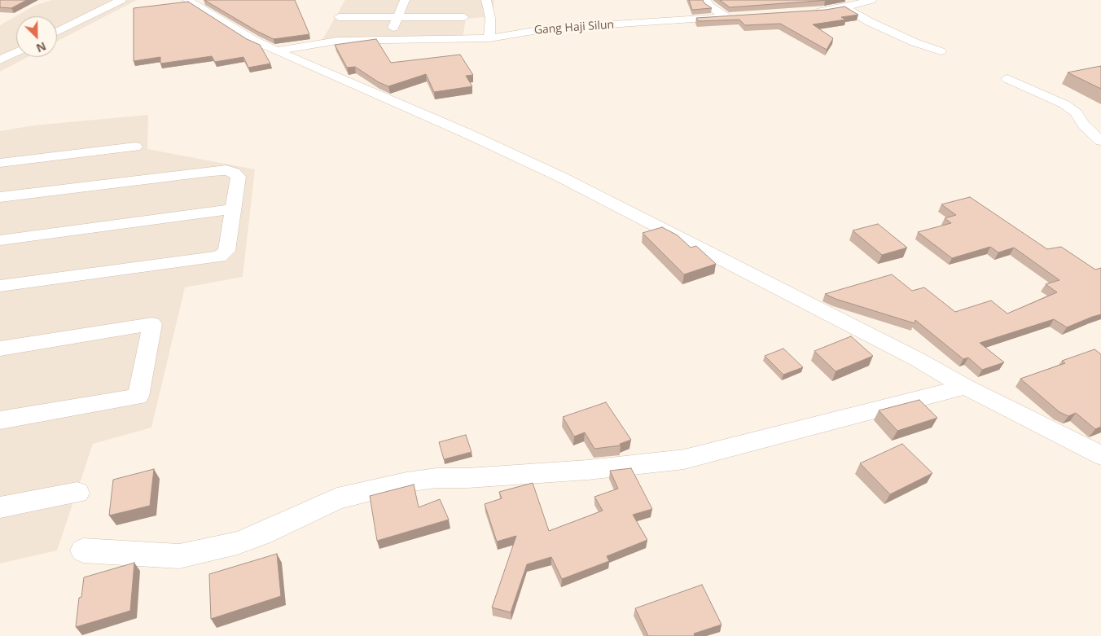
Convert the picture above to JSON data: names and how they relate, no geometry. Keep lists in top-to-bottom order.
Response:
{
  "streets": {
    "street": ["Gang Haji Silun"]
  },
  "north": "bottom right"
}
